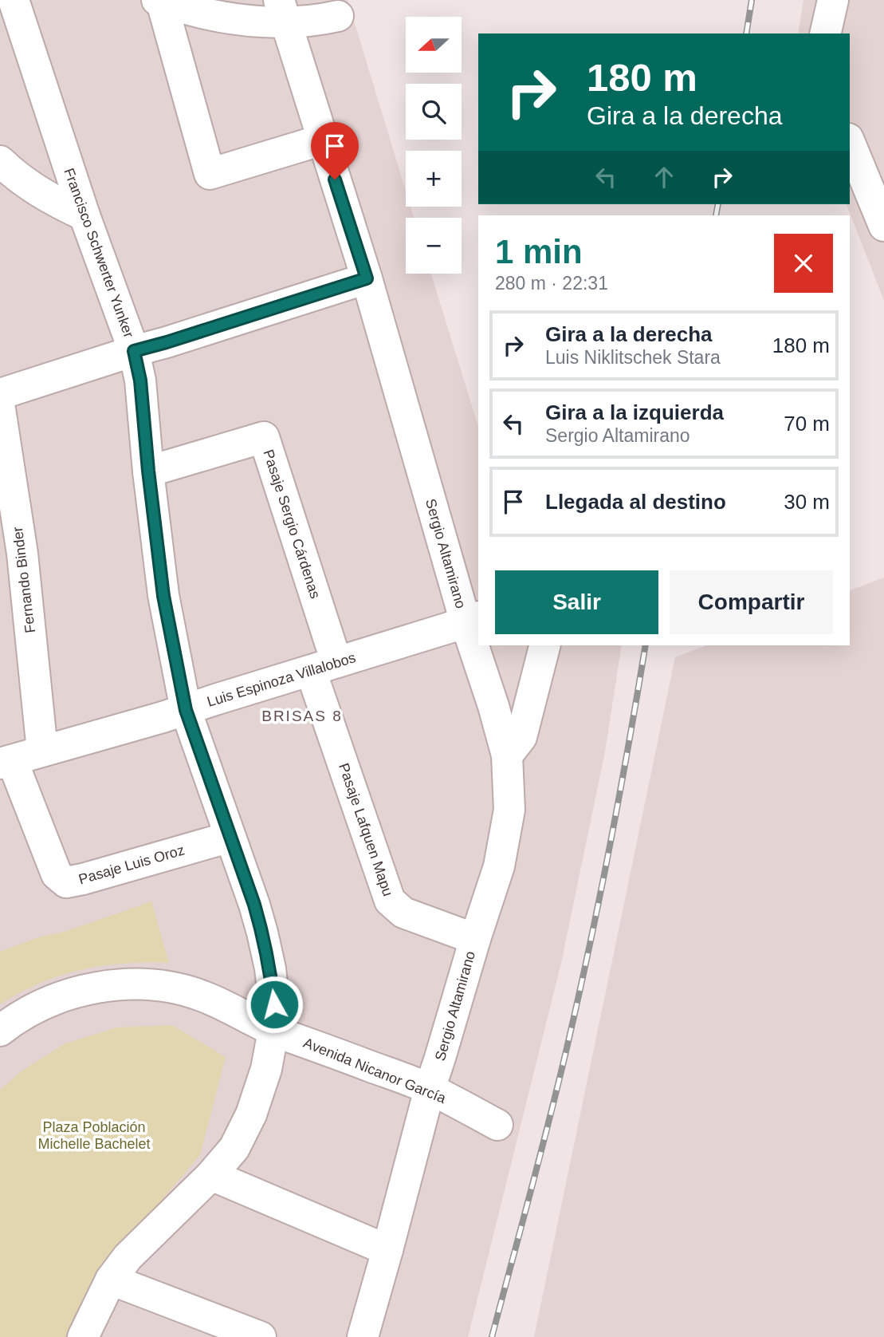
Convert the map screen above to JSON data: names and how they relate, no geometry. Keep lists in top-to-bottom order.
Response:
{
  "streets": {
    "street": [
      "Francisco Schwerter Yunker",
      "Pasaje Sergio Cárdenas",
      "Sergio Altamirano",
      "Fernando Binder",
      "Luis Espinoza Villalobos",
      "Pasaje Lafquen Mapu",
      "Pasaje Luis Oroz",
      "Avenida Nicanor García"
    ]
  },
  "crossings": [
    ["Francisco Schwerter Yunker", "Pasaje Sergio Cárdenas"],
    ["Francisco Schwerter Yunker", "Luis Espinoza Villalobos"],
    ["Francisco Schwerter Yunker", "Pasaje Luis Oroz"],
    ["Francisco Schwerter Yunker", "Avenida Nicanor García"],
    ["Pasaje Sergio Cárdenas", "Luis Espinoza Villalobos"],
    ["Pasaje Sergio Cárdenas", "Pasaje Lafquen Mapu"],
    ["Sergio Altamirano", "Luis Espinoza Villalobos"],
    ["Sergio Altamirano", "Pasaje Lafquen Mapu"],
    ["Sergio Altamirano", "Avenida Nicanor García"],
    ["Fernando Binder", "Luis Espinoza Villalobos"],
    ["Luis Espinoza Villalobos", "Pasaje Lafquen Mapu"],
    ["Luis Espinoza Villalobos", "Pasaje Luis Oroz"]
  ],
  "districts": ["BRISAS 8"],
  "parks": ["Plaza Población Michelle Bachelet"],
  "north": "left",
  "page": {
    "map_buttons": ["+", "−"],
    "turn": ["180 m", "Gira a la derecha"],
    "heading": ["1 min", "280 m · 22:31"],
    "list": [
      {
        "name": "Gira a la derecha",
        "note": "Luis Niklitschek Stara",
        "value": "180 m"
      },
      {
        "name": "Gira a la izquierda",
        "note": "Sergio Altamirano",
        "value": "70 m"
      },
      {
        "name": "Llegada al destino",
        "value": "30 m"
      }
    ],
    "buttons": ["Salir", "Compartir"]
  }
}
